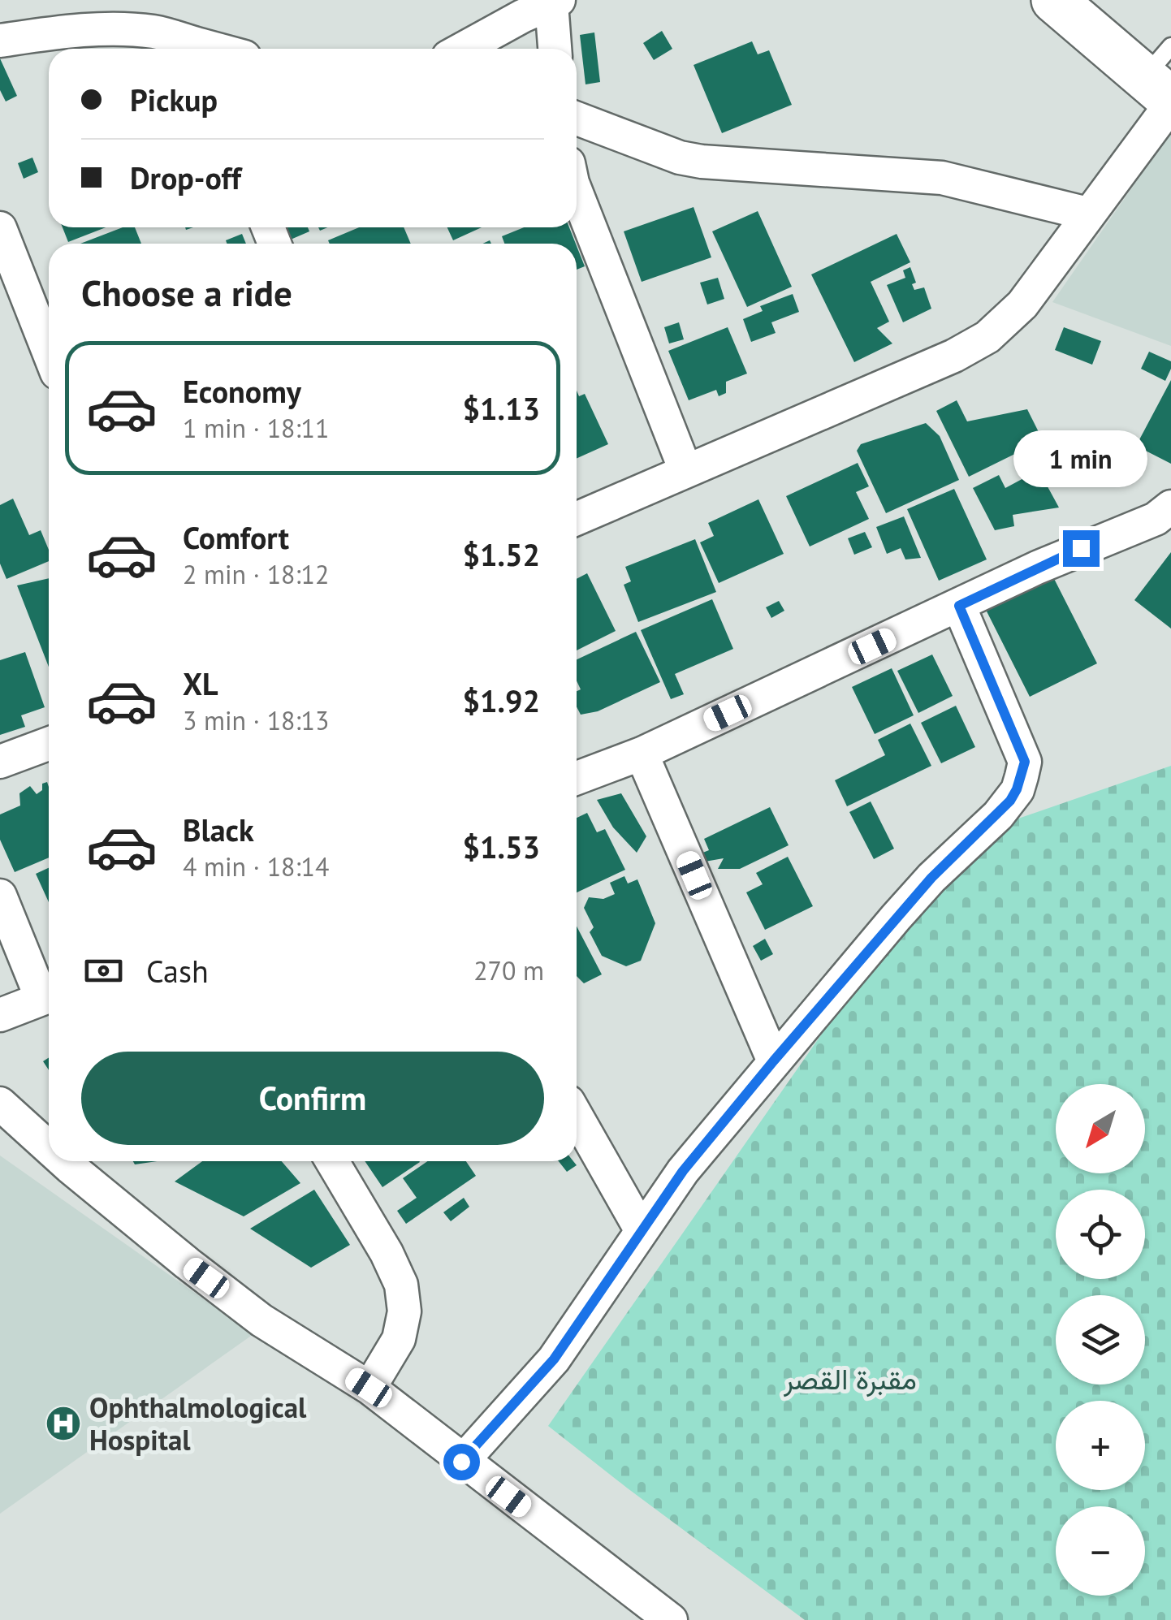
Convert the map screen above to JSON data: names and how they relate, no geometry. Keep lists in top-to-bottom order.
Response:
{
  "parks": ["مقبرة القصر"],
  "places": {
    "hospital": ["Ophthalmological Hospital"]
  },
  "north": "bottom left",
  "page": {
    "banner": ["Pickup", "Drop-off"],
    "heading": "Choose a ride",
    "list": [
      {
        "name": "Economy",
        "note": "1 min · 18:11",
        "value": "$1.13"
      },
      {
        "name": "Comfort",
        "note": "2 min · 18:12",
        "value": "$1.52"
      },
      {
        "name": "XL",
        "note": "3 min · 18:13",
        "value": "$1.92"
      },
      {
        "name": "Black",
        "note": "4 min · 18:14",
        "value": "$1.53"
      }
    ],
    "bubble": "1 min",
    "pay": ["Cash", "270 m"],
    "buttons": "Confirm",
    "map_buttons": ["+", "−"]
  }
}
